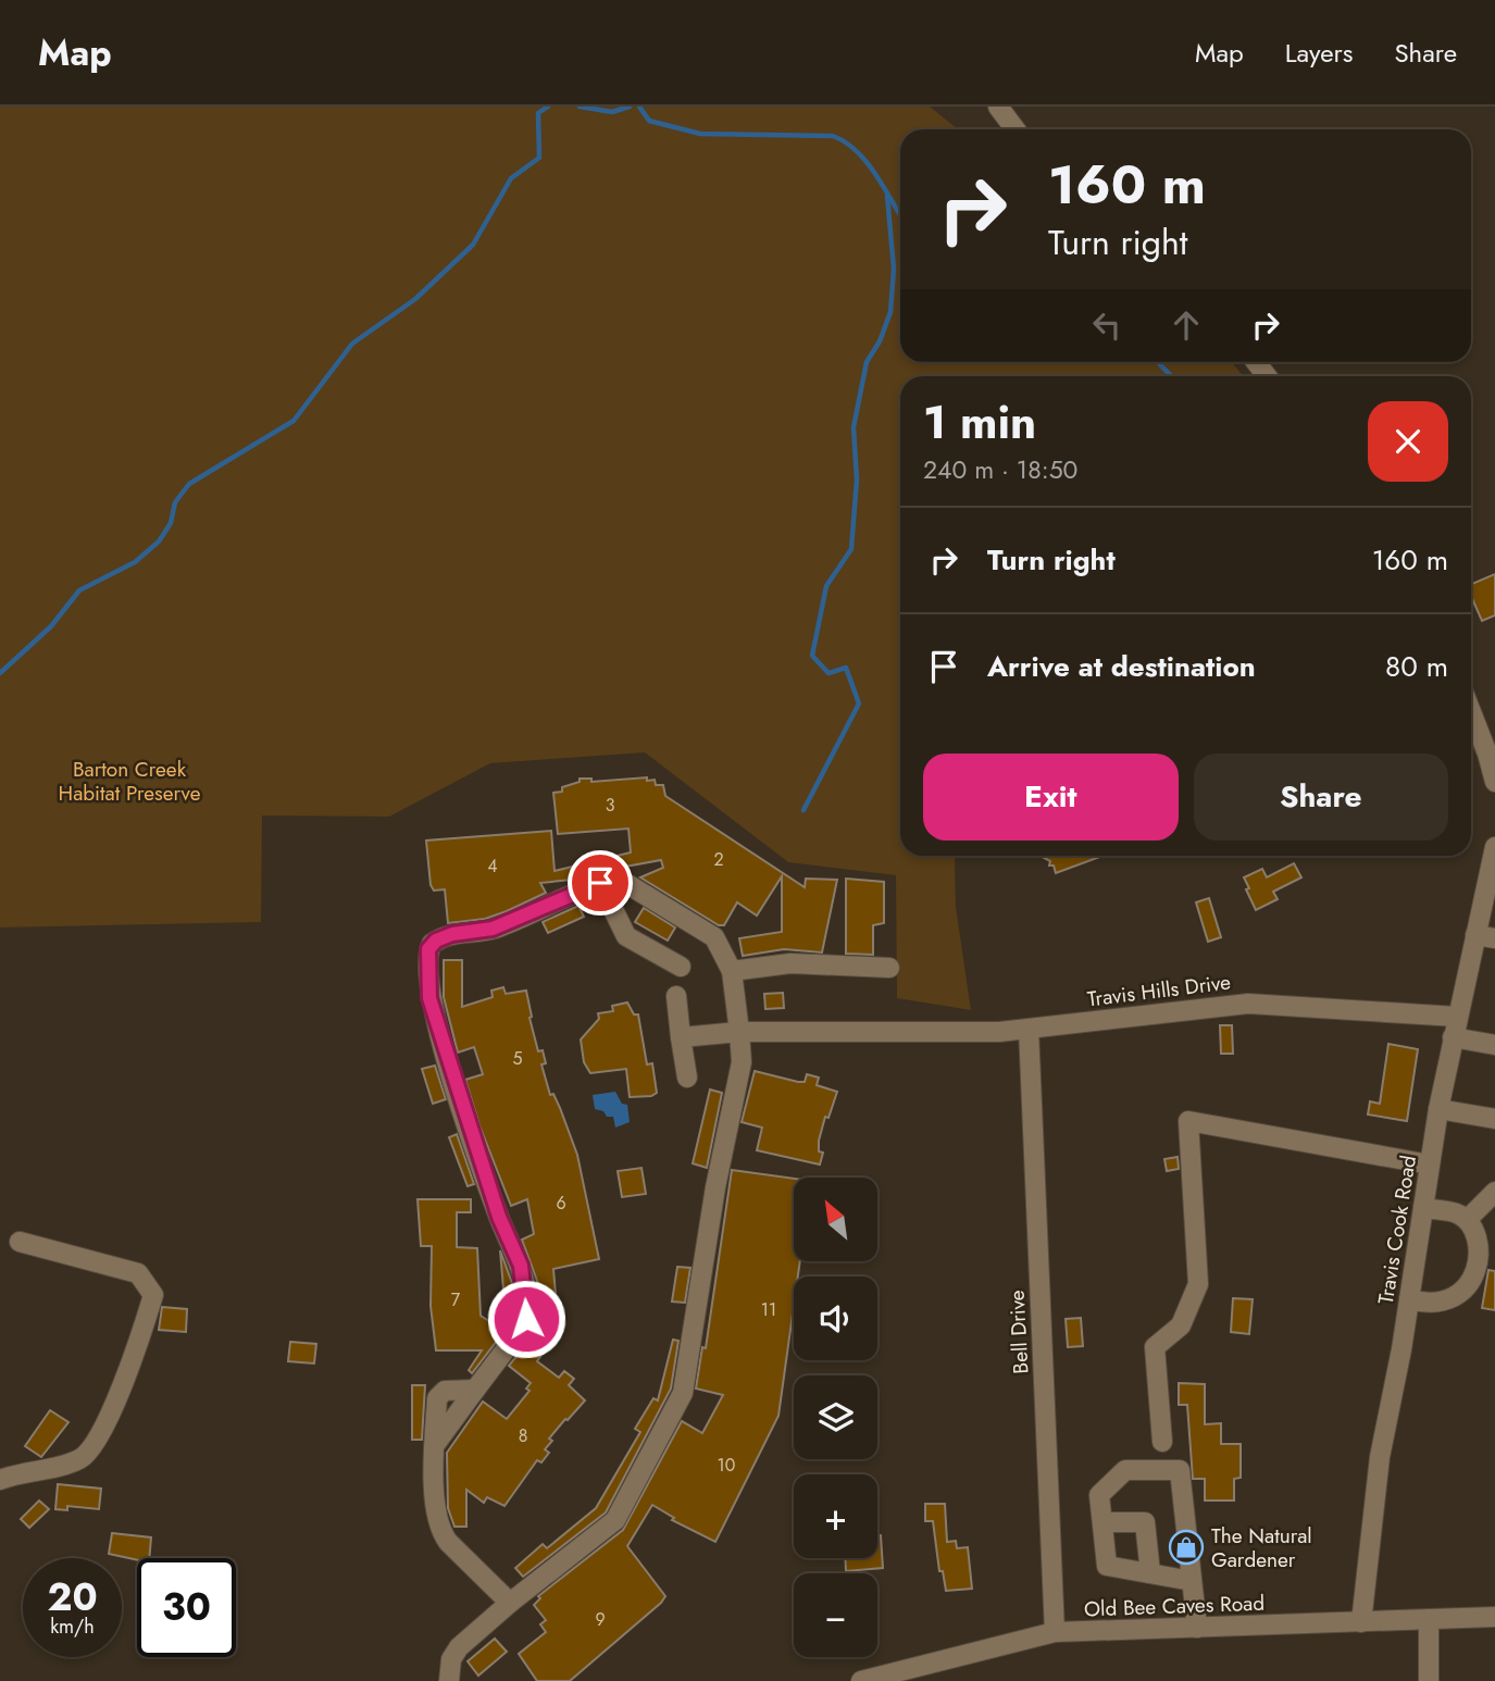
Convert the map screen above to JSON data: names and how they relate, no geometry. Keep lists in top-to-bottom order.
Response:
{
  "streets": {
    "street": [
      "Travis Hills Drive",
      "Travis Cook Road",
      "Bell Drive",
      "Old Bee Caves Road"
    ]
  },
  "crossings": [
    ["Travis Hills Drive", "Travis Cook Road"],
    ["Travis Hills Drive", "Bell Drive"],
    ["Travis Cook Road", "Old Bee Caves Road"],
    ["Bell Drive", "Old Bee Caves Road"]
  ],
  "parks": ["Barton Creek Habitat Preserve"],
  "places": {
    "shop": ["The Natural Gardener"]
  },
  "house_numbers": [
    "3",
    "2",
    "4",
    "5",
    "6",
    "7",
    "11",
    "8",
    "10",
    "9"
  ],
  "north": "top left",
  "page": {
    "header": "Map",
    "nav": ["Map", "Layers", "Share"],
    "turn": ["160 m", "Turn right"],
    "heading": ["1 min", "240 m · 18:50"],
    "list": [
      {
        "name": "Turn right",
        "value": "160 m"
      },
      {
        "name": "Arrive at destination",
        "value": "80 m"
      }
    ],
    "buttons": ["Exit", "Share"],
    "map_buttons": ["+", "−"],
    "speed": "20 km/h",
    "limit": "30"
  }
}
